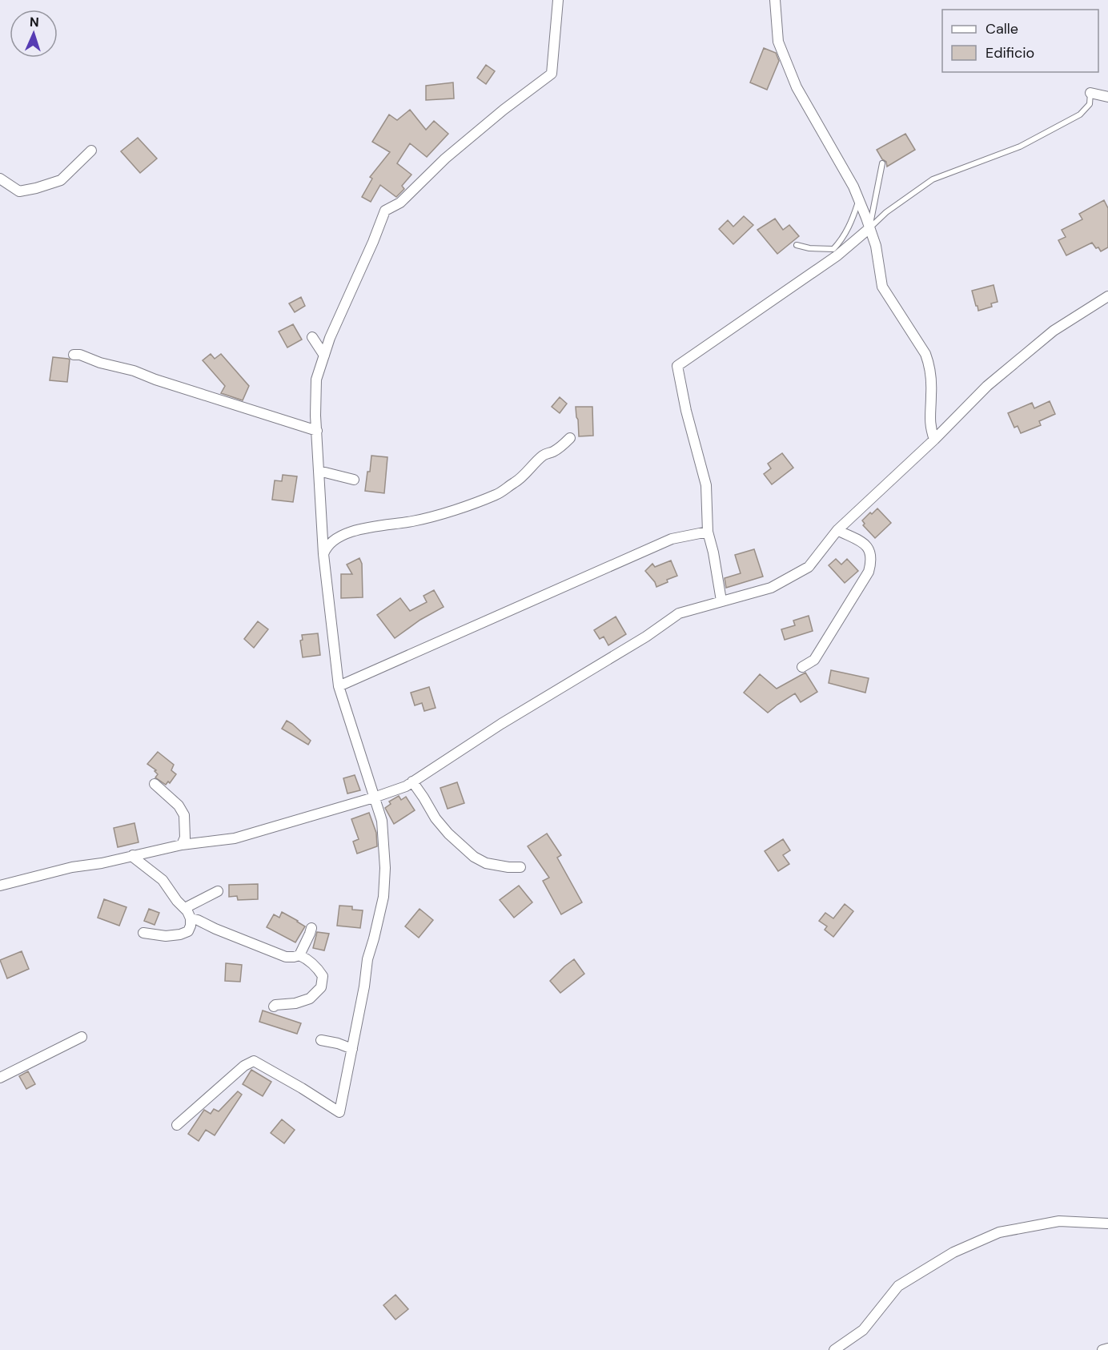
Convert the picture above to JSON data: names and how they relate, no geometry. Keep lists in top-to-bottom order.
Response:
{
  "legend": ["Calle", "Edificio"],
  "north": "top"
}
